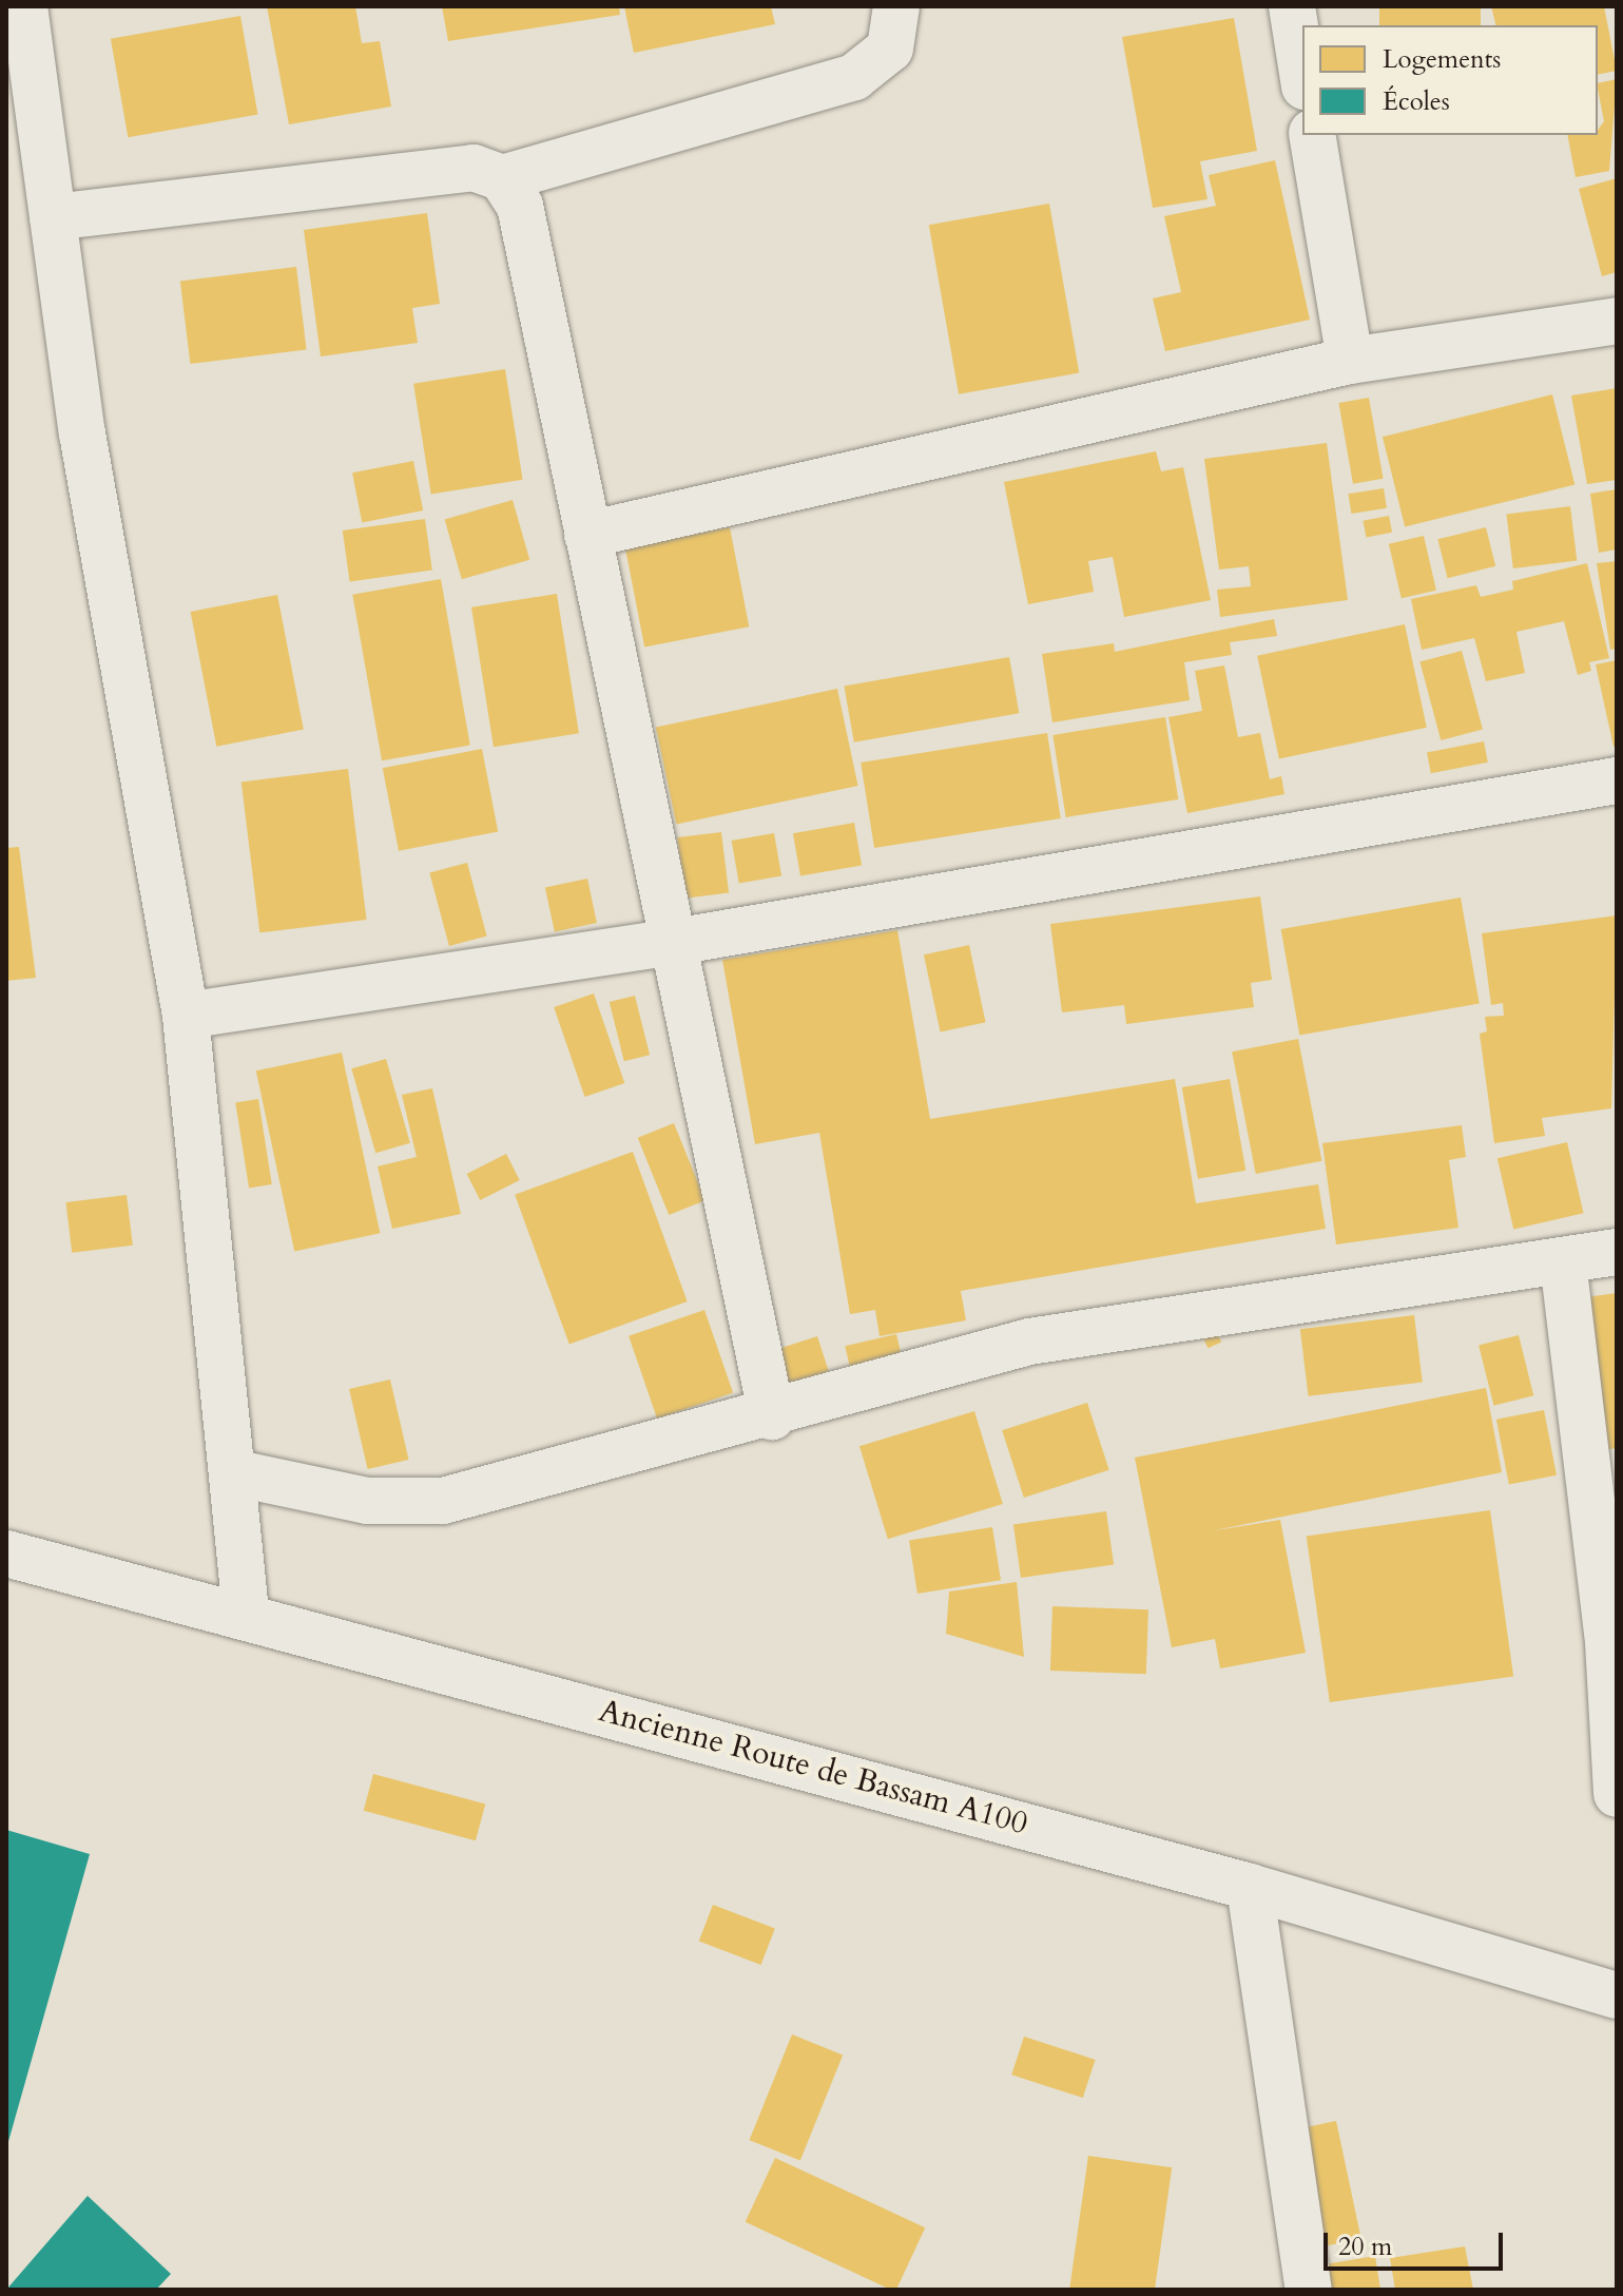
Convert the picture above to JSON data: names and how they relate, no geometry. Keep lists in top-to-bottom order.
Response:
{
  "streets": {
    "street": ["Ancienne Route de Bassam A100"]
  },
  "legend": ["Logements", "Écoles"],
  "scale_bar": "20 m"
}
